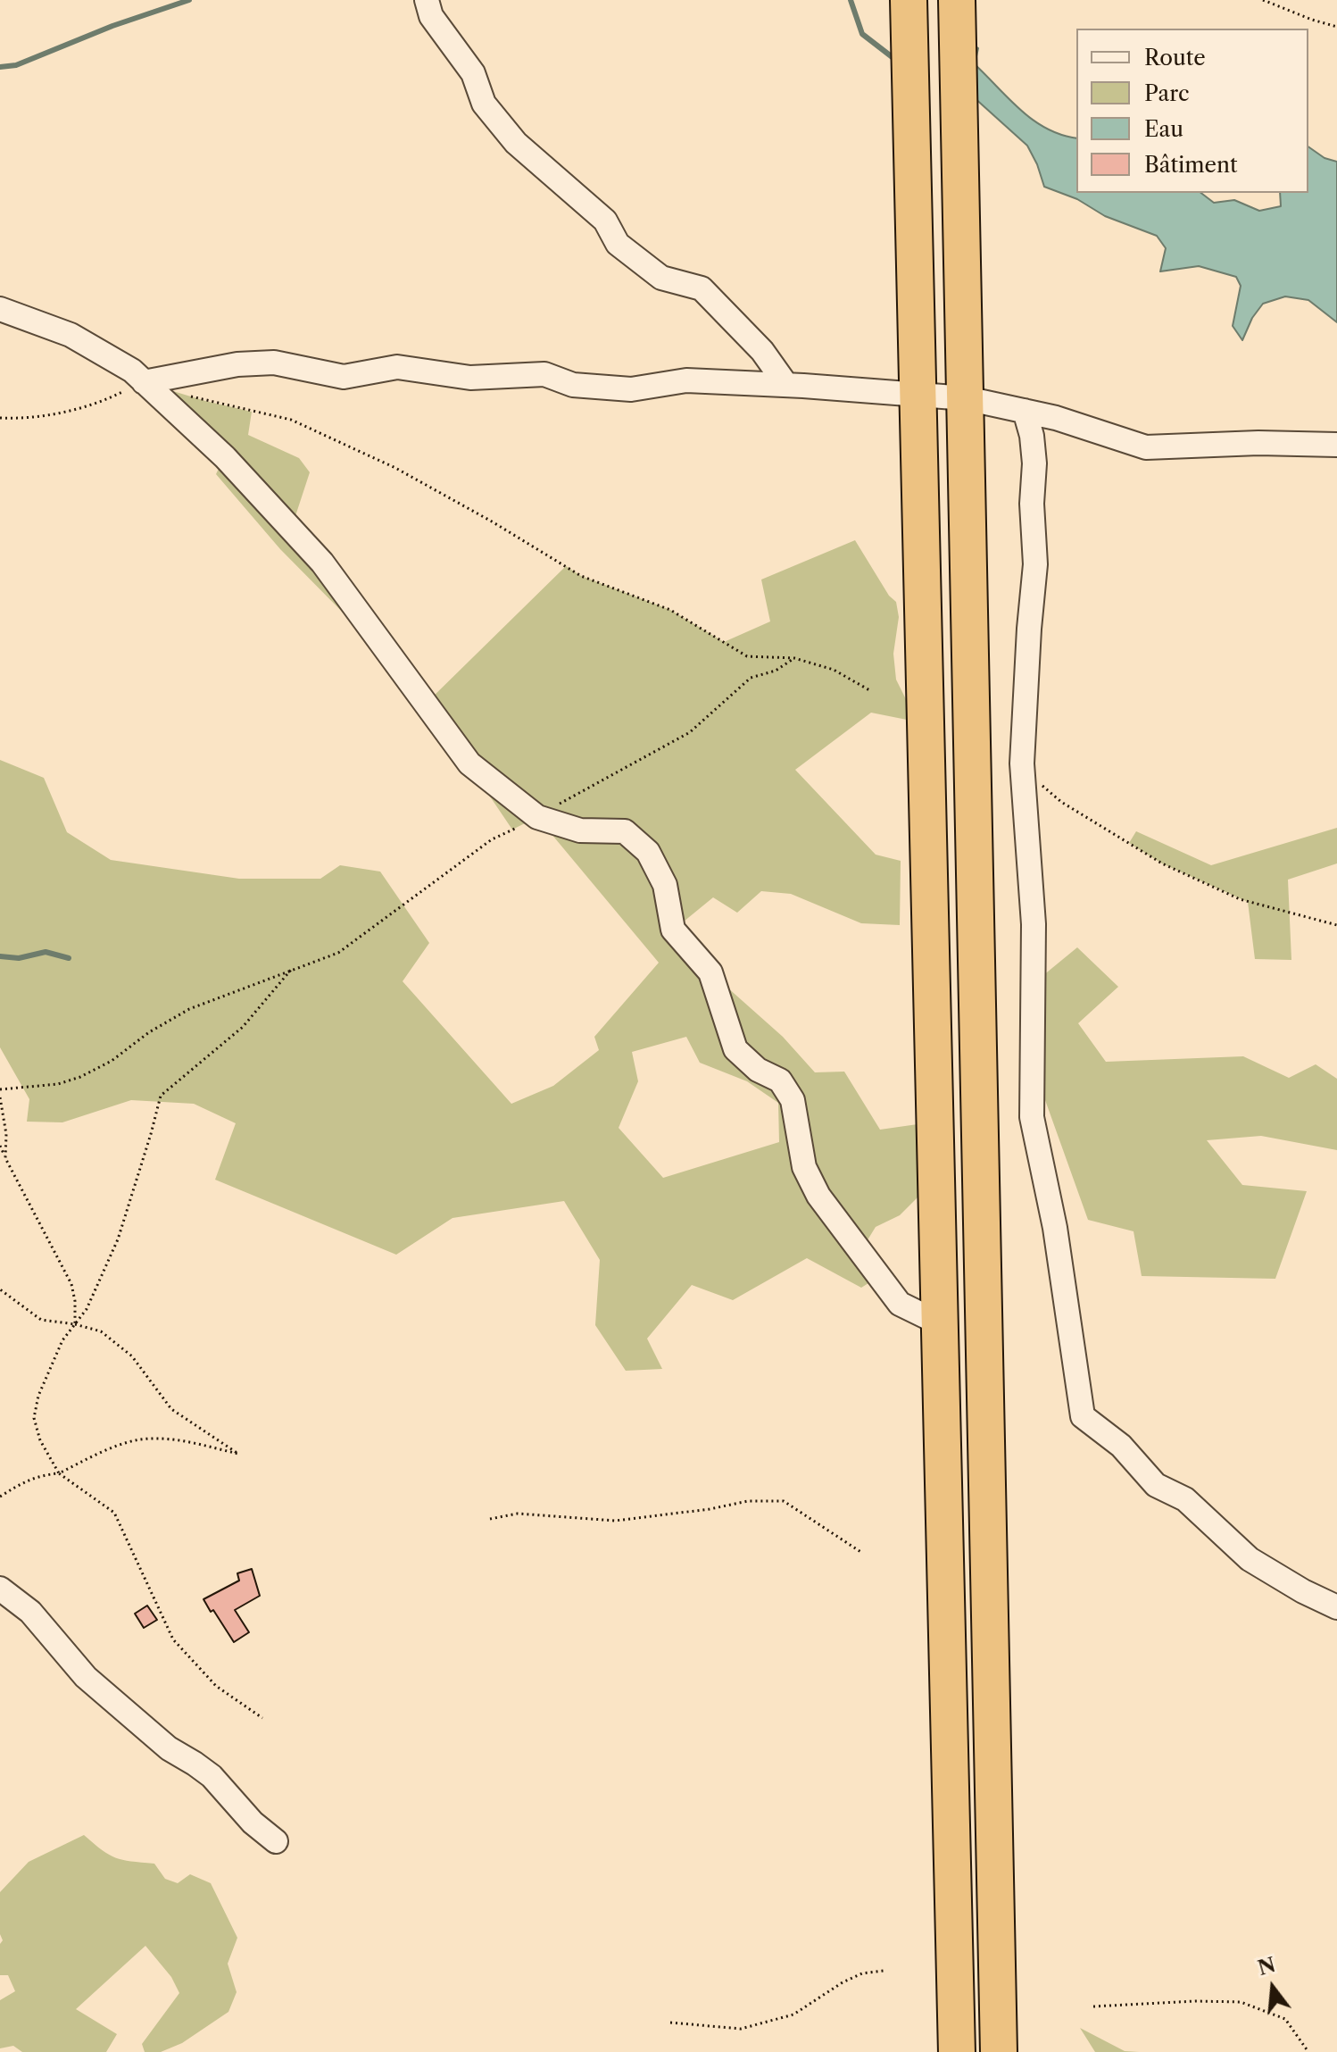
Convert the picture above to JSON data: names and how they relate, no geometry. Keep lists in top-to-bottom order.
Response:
{
  "legend": [
    "Route",
    "Parc",
    "Eau",
    "Bâtiment"
  ],
  "north": "top"
}
